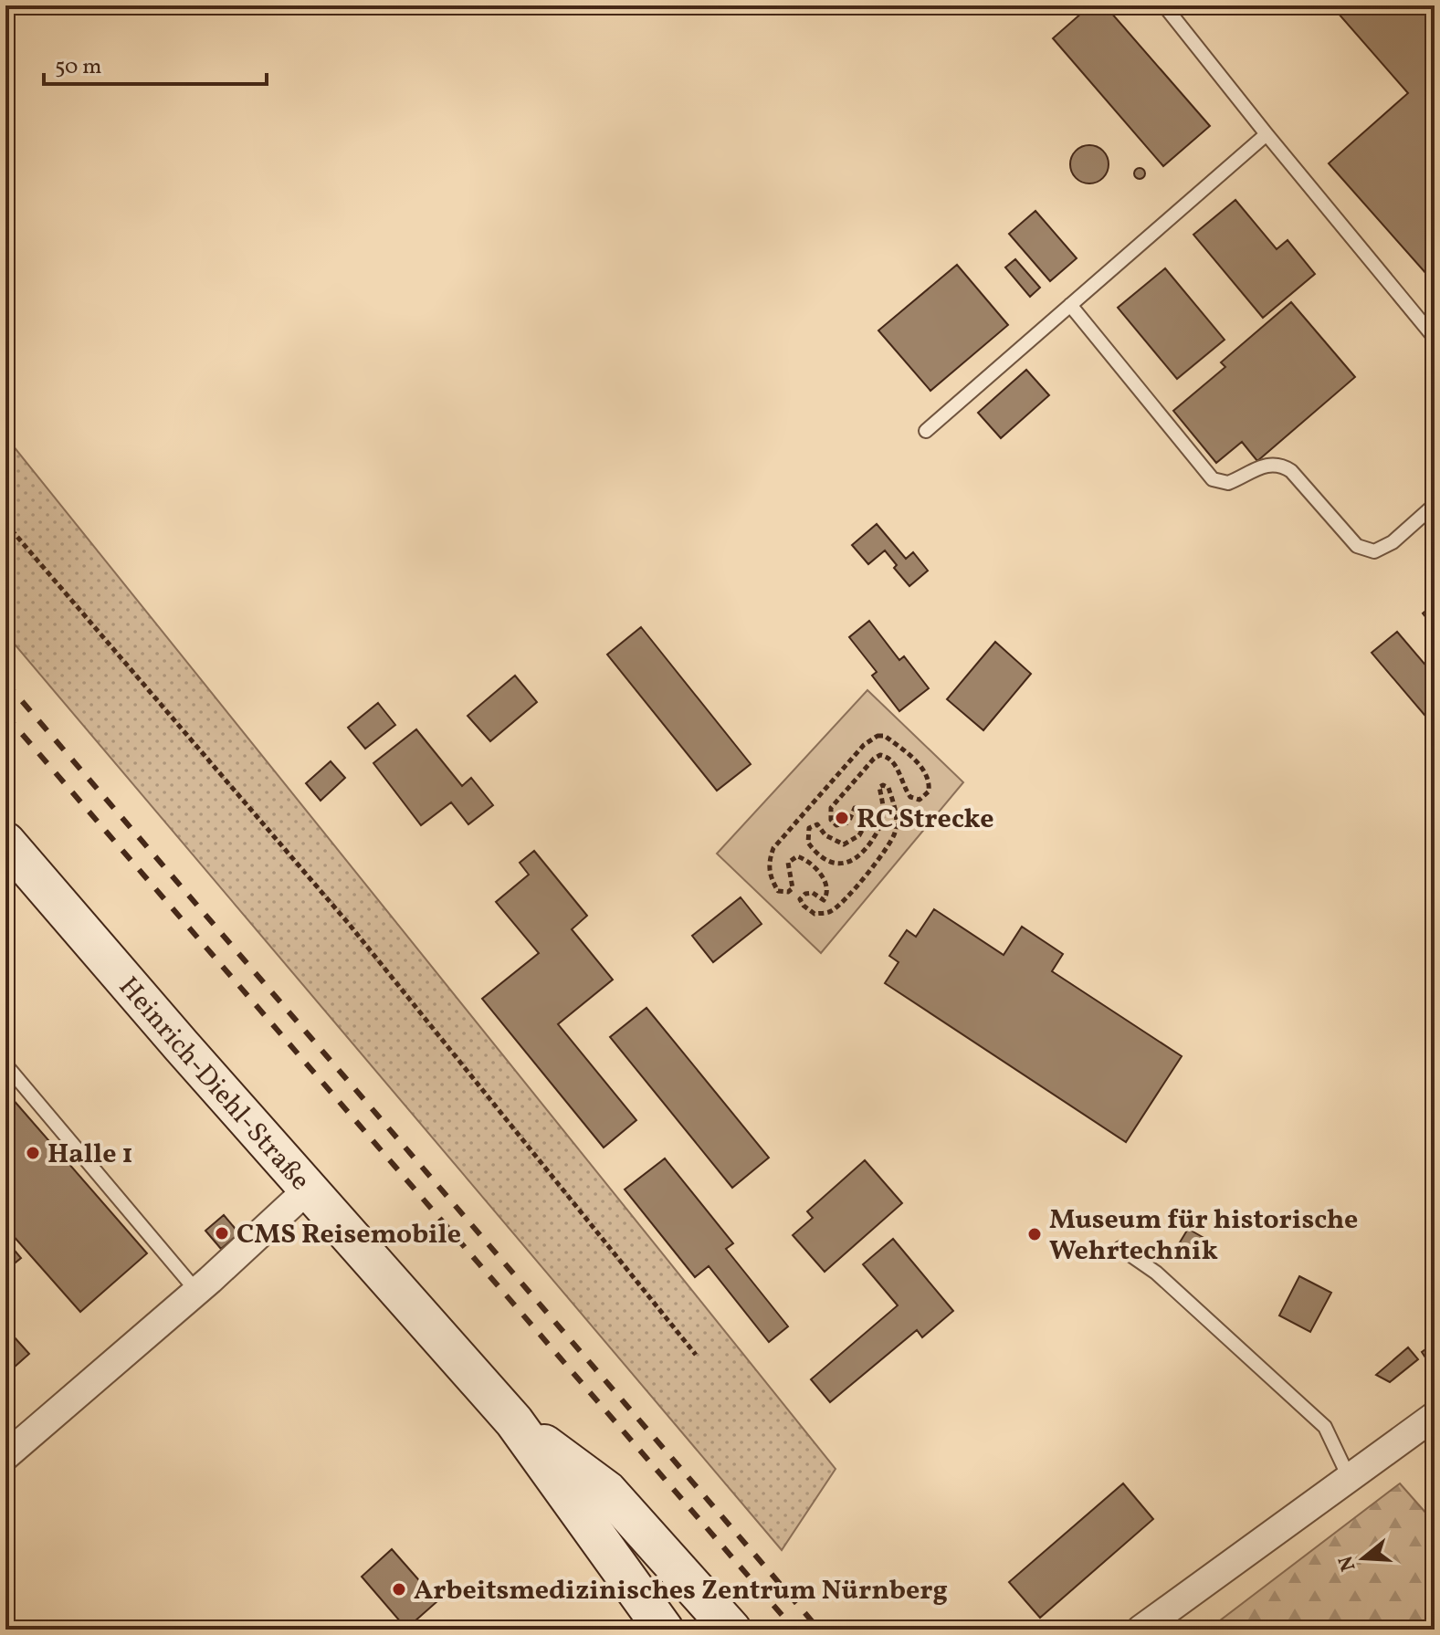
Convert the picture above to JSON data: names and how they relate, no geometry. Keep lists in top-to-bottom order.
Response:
{
  "streets": {
    "main road": ["Heinrich-Diehl-Straße"]
  },
  "places": [
    "RC Strecke",
    "Halle 1",
    "CMS Reisemobile",
    "Museum für historische Wehrtechnik",
    "Arbeitsmedizinisches Zentrum Nürnberg"
  ],
  "scale_bar": "50 m",
  "north": "left"
}
